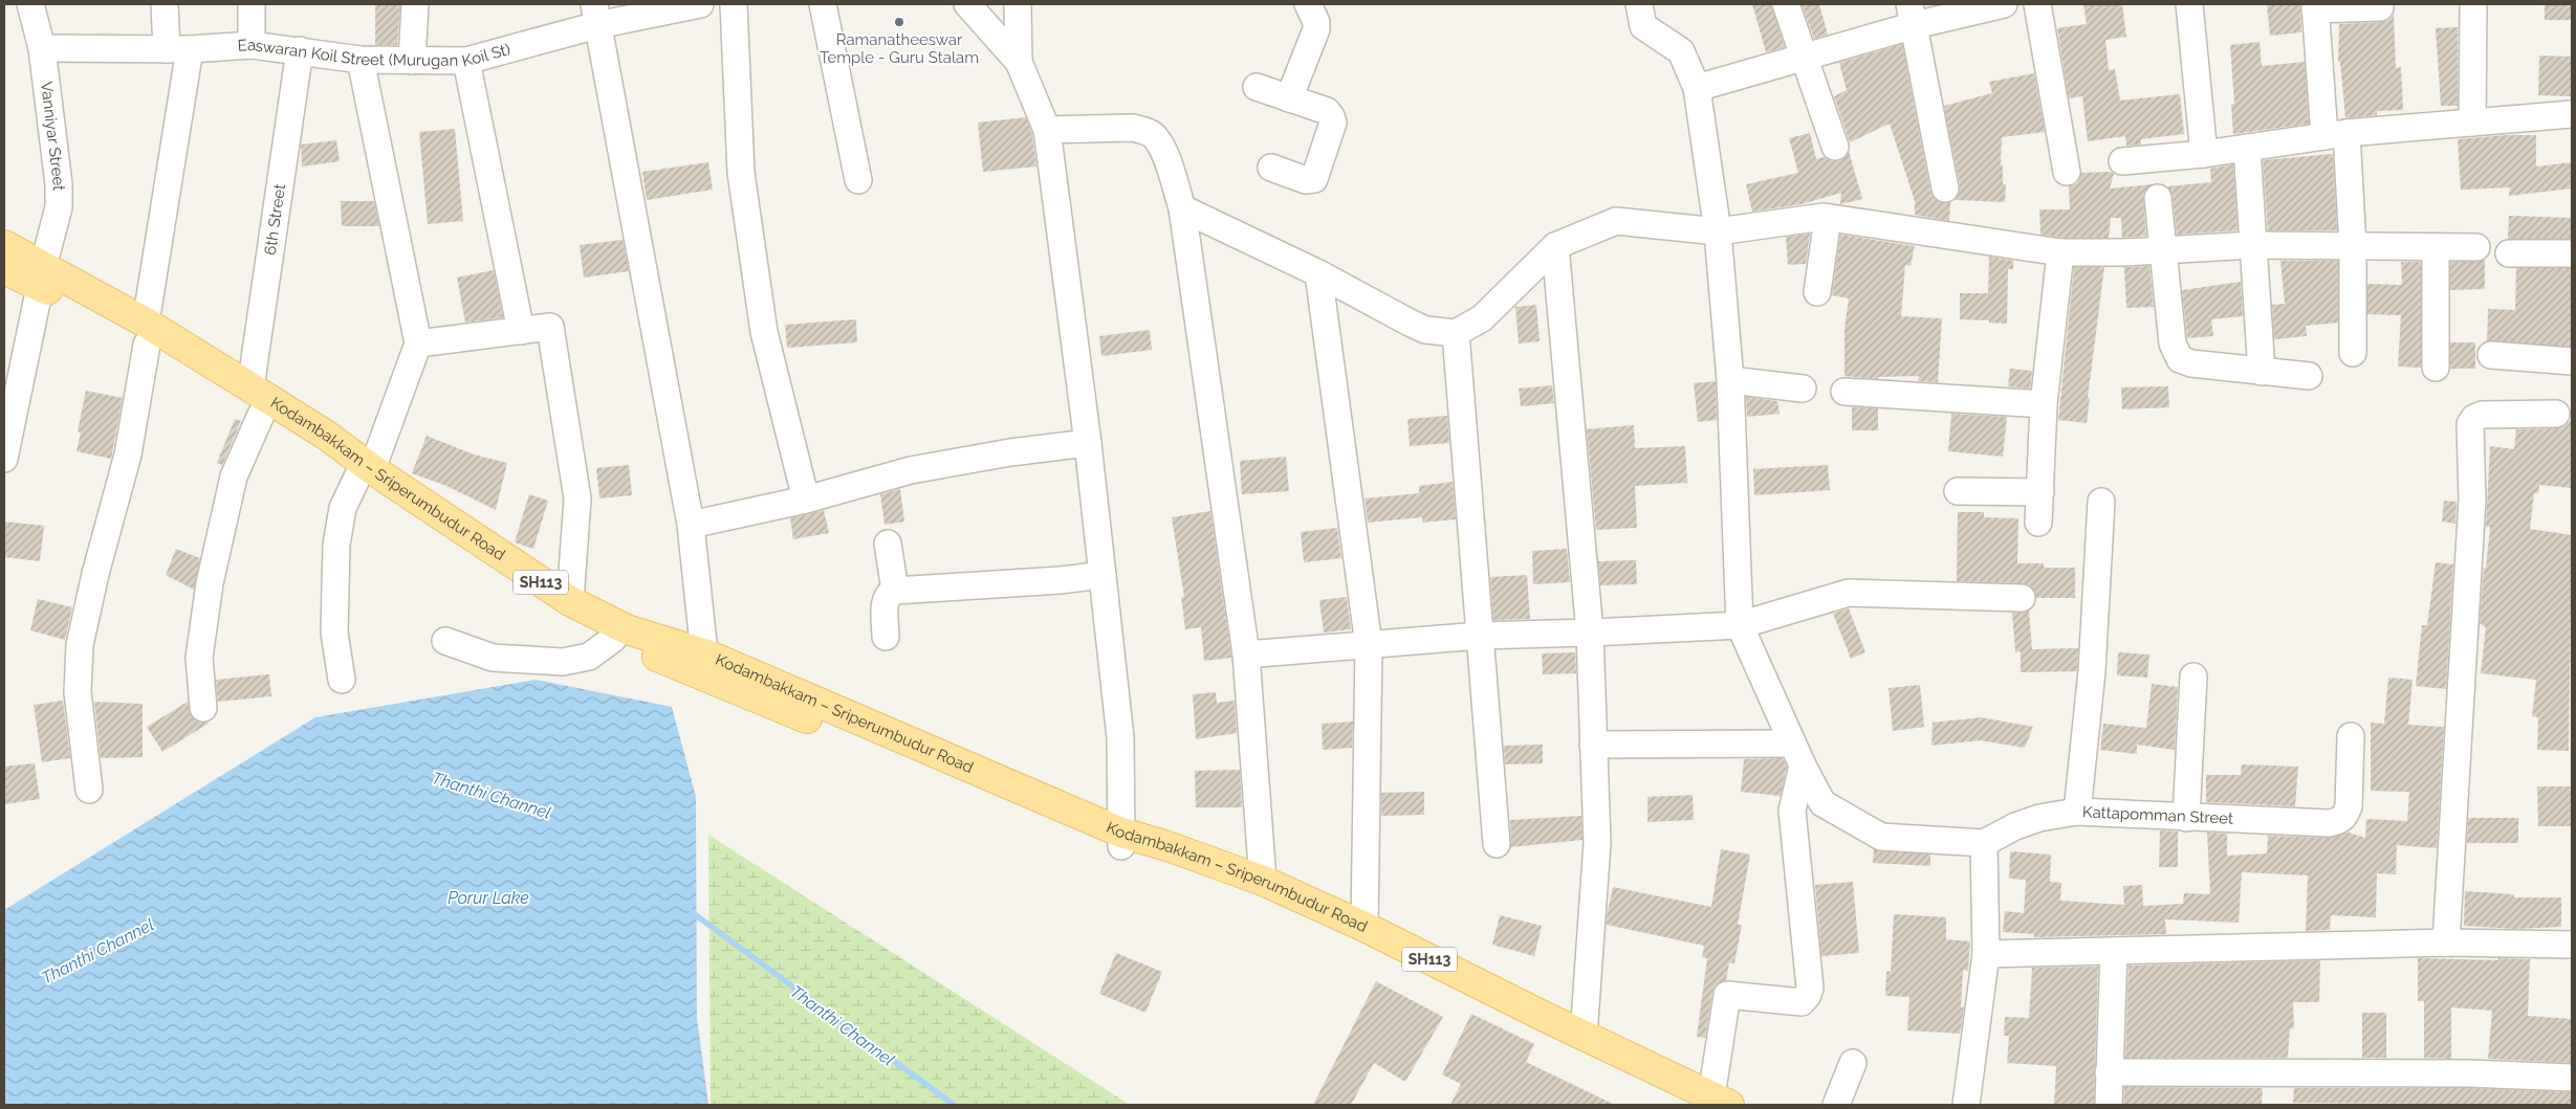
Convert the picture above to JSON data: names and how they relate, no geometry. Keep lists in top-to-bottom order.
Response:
{
  "streets": {
    "main road": ["Kodambakkam – Sriperumbudur Road", "SH113"],
    "street": [
      "Easwaran Koil Street (Murugan Koil St)",
      "Vanniyar Street",
      "6th Street",
      "Kattapomman Street"
    ]
  },
  "crossings": [
    ["Easwaran Koil Street (Murugan Koil St)", "Vanniyar Street"],
    ["Easwaran Koil Street (Murugan Koil St)", "6th Street"],
    ["Vanniyar Street", "Kodambakkam – Sriperumbudur Road"],
    ["6th Street", "Kodambakkam – Sriperumbudur Road"]
  ],
  "water": ["Thanthi Channel", "Porur Lake"],
  "places": ["Ramanatheeswar Temple - Guru Stalam"]
}
